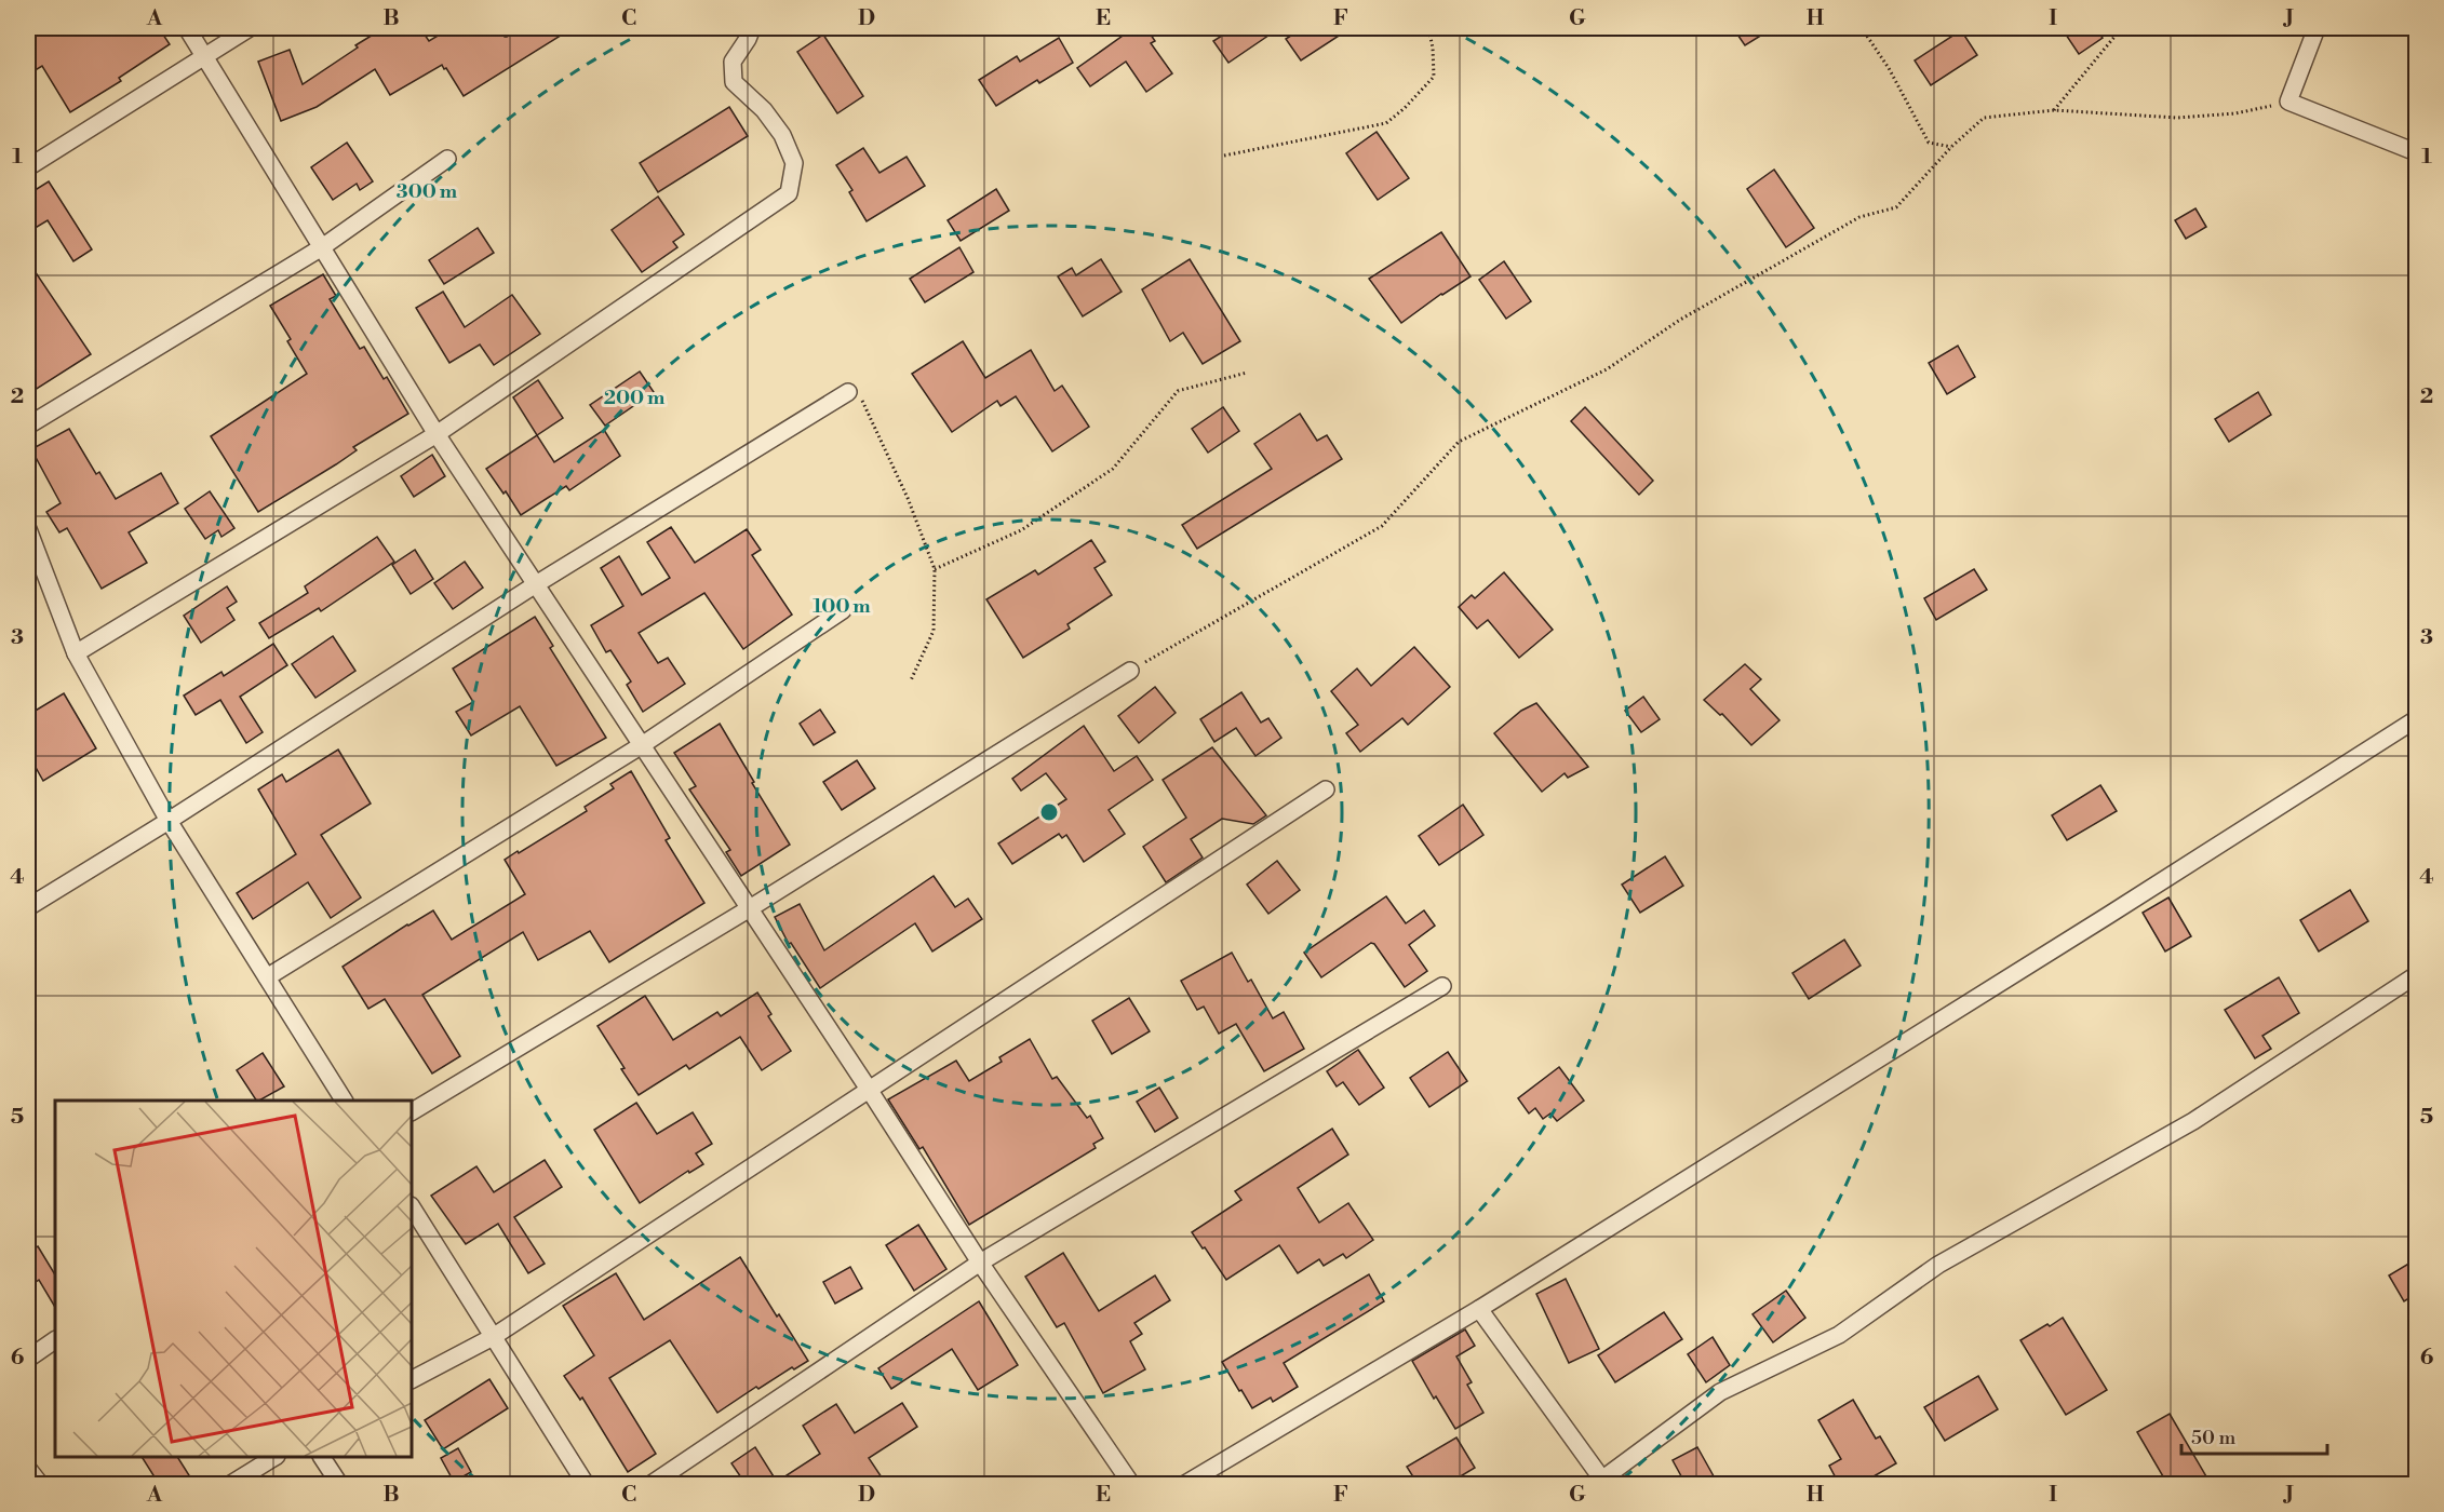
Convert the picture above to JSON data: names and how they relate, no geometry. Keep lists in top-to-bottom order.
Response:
{
  "scale_bar": "50 m",
  "grid": {
    "columns": [
      "A",
      "B",
      "C",
      "D",
      "E",
      "F",
      "G",
      "H",
      "I",
      "J"
    ],
    "rows": [
      "1",
      "2",
      "3",
      "4",
      "5",
      "6"
    ]
  },
  "rings": ["300 m", "200 m", "100 m"]
}
